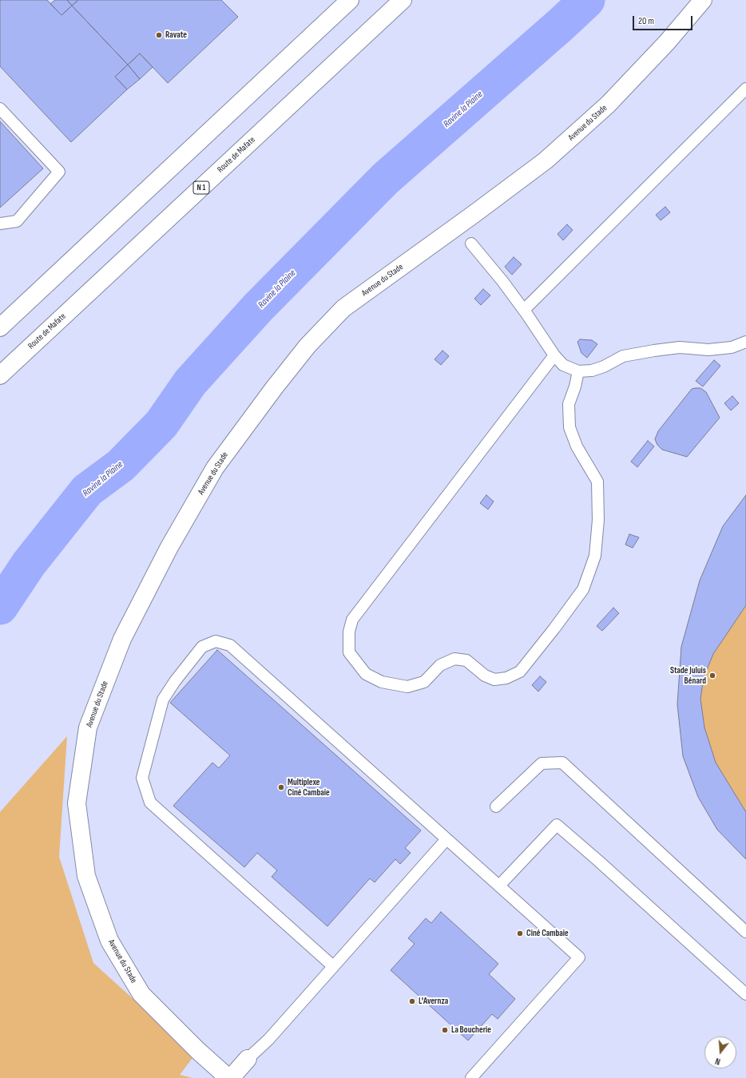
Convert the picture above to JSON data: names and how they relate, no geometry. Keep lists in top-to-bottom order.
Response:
{
  "streets": {
    "main road": ["Avenue du Stade", "Route de Mafate", "N 1"]
  },
  "water": ["Ravine la Plaine"],
  "places": [
    "Ravate",
    "Stade Juluis Bénard",
    "Multiplexe Ciné Cambaie",
    "Ciné Cambaie",
    "L'Avernza",
    "La Boucherie"
  ],
  "scale_bar": "20 m",
  "north": "bottom"
}
